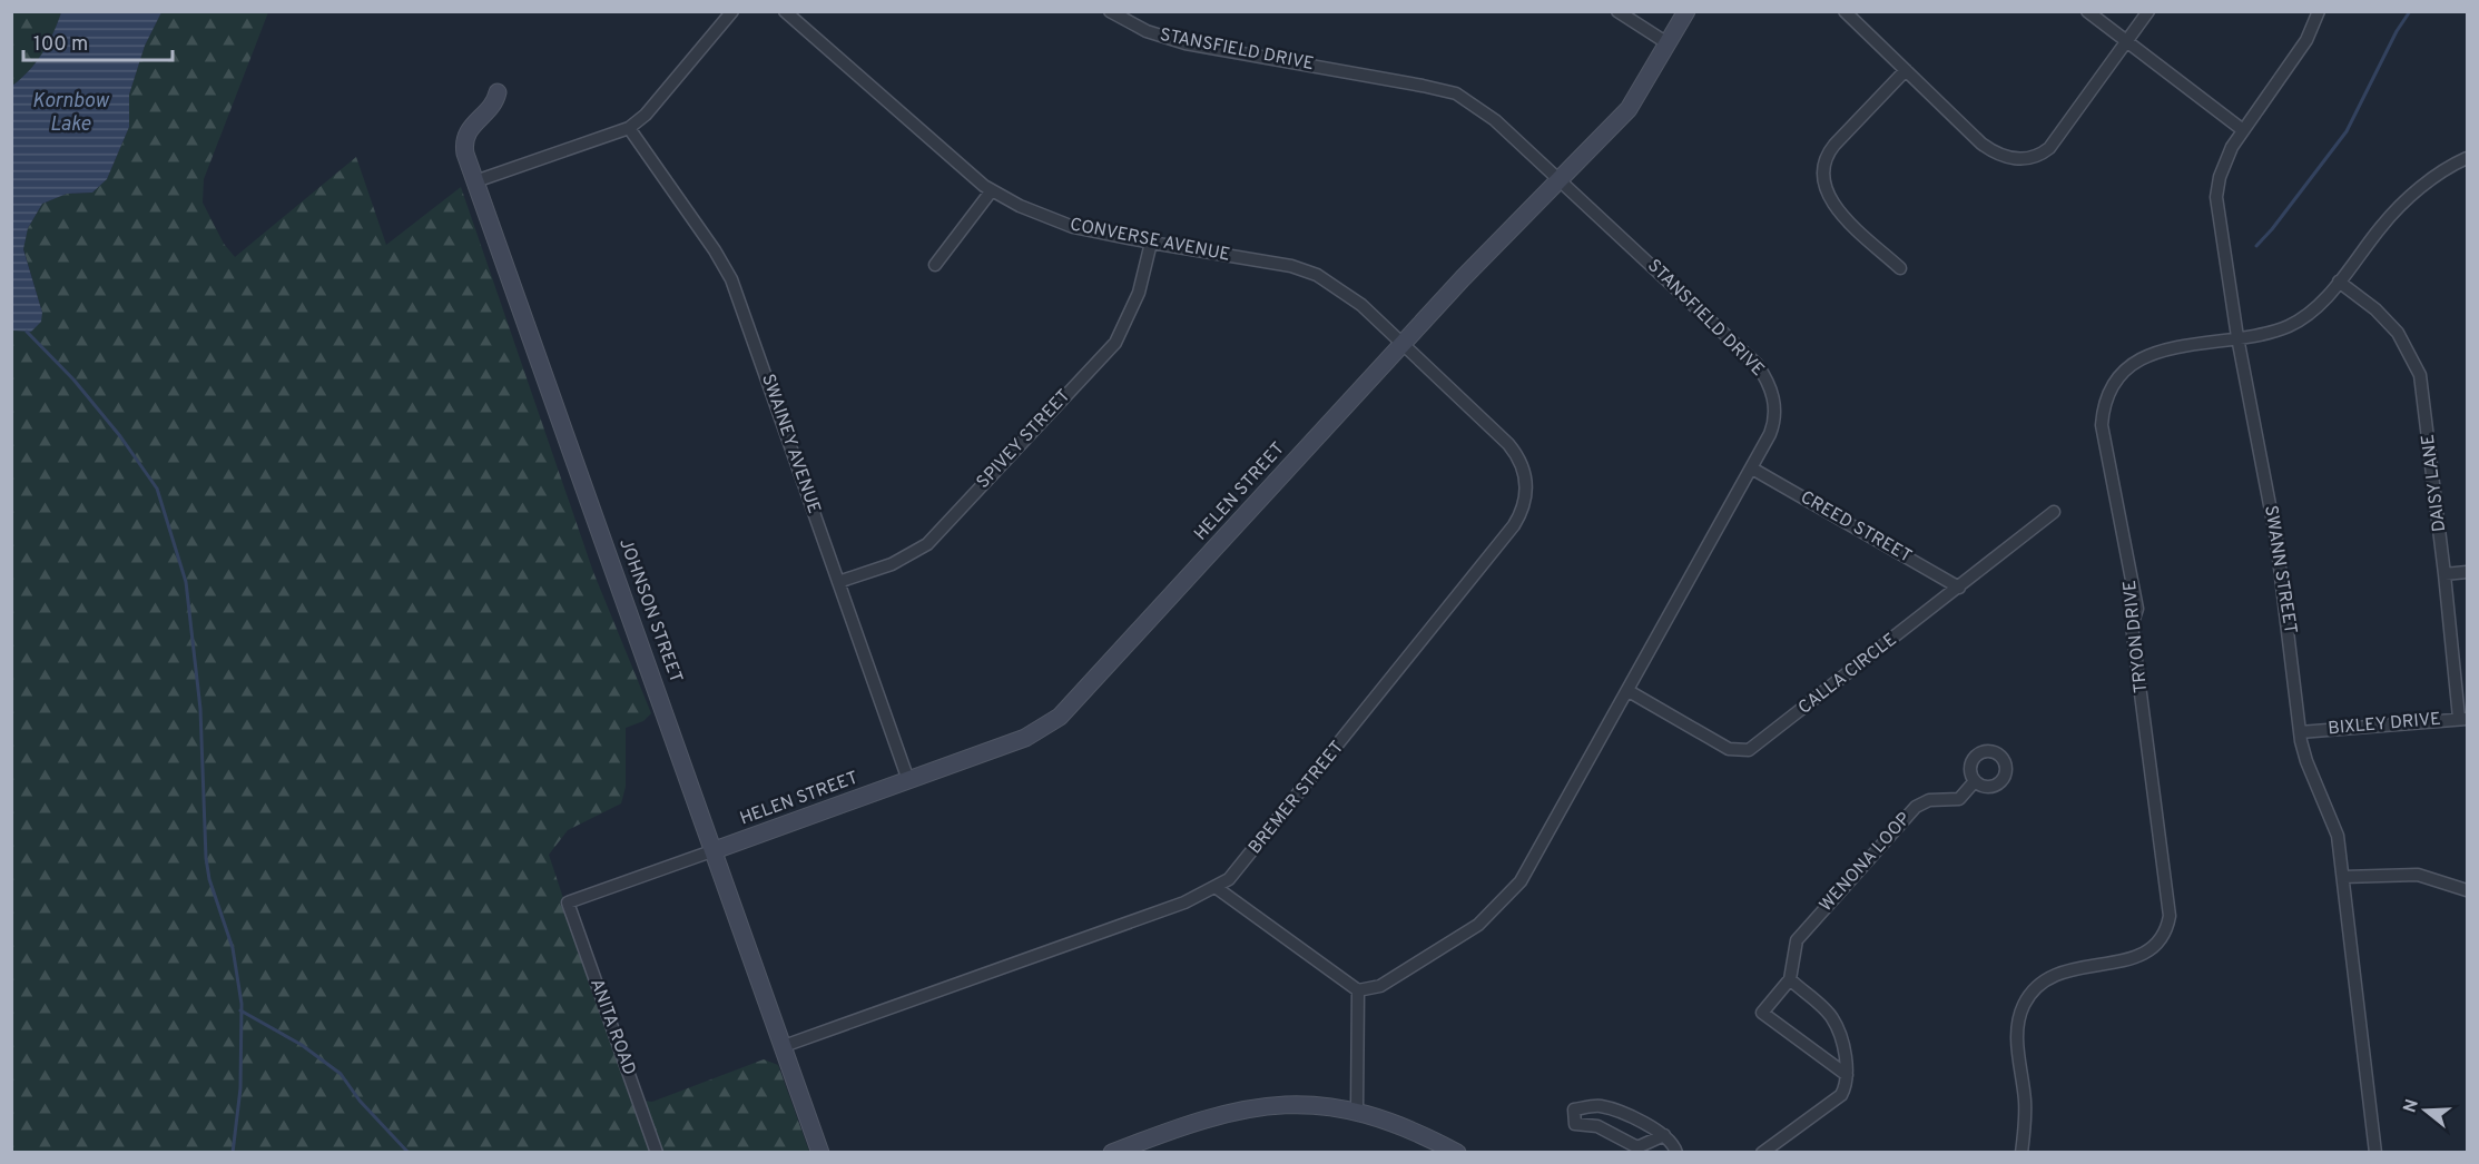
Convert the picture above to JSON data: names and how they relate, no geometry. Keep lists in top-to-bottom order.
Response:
{
  "streets": {
    "street": [
      "STANSFIELD DRIVE",
      "CONVERSE AVENUE",
      "SPIVEY STREET",
      "SWAINEY AVENUE",
      "DAISY LANE",
      "HELEN STREET",
      "CREED STREET",
      "SWANN STREET",
      "JOHNSON STREET",
      "TRYON DRIVE",
      "CALLA CIRCLE",
      "BIXLEY DRIVE",
      "BREMER STREET",
      "WENONA LOOP",
      "ANITA ROAD"
    ]
  },
  "crossings": [
    ["STANSFIELD DRIVE", "HELEN STREET"],
    ["STANSFIELD DRIVE", "CREED STREET"],
    ["STANSFIELD DRIVE", "CALLA CIRCLE"],
    ["CONVERSE AVENUE", "SPIVEY STREET"],
    ["CONVERSE AVENUE", "HELEN STREET"],
    ["CONVERSE AVENUE", "BREMER STREET"],
    ["SPIVEY STREET", "SWAINEY AVENUE"],
    ["SWAINEY AVENUE", "HELEN STREET"],
    ["DAISY LANE", "TRYON DRIVE"],
    ["DAISY LANE", "BIXLEY DRIVE"],
    ["HELEN STREET", "JOHNSON STREET"],
    ["HELEN STREET", "BREMER STREET"],
    ["HELEN STREET", "ANITA ROAD"],
    ["CREED STREET", "CALLA CIRCLE"],
    ["SWANN STREET", "TRYON DRIVE"],
    ["SWANN STREET", "BIXLEY DRIVE"],
    ["JOHNSON STREET", "BREMER STREET"],
    ["JOHNSON STREET", "ANITA ROAD"]
  ],
  "water": ["Kornbow Lake"],
  "scale_bar": "100 m",
  "north": "left"
}
